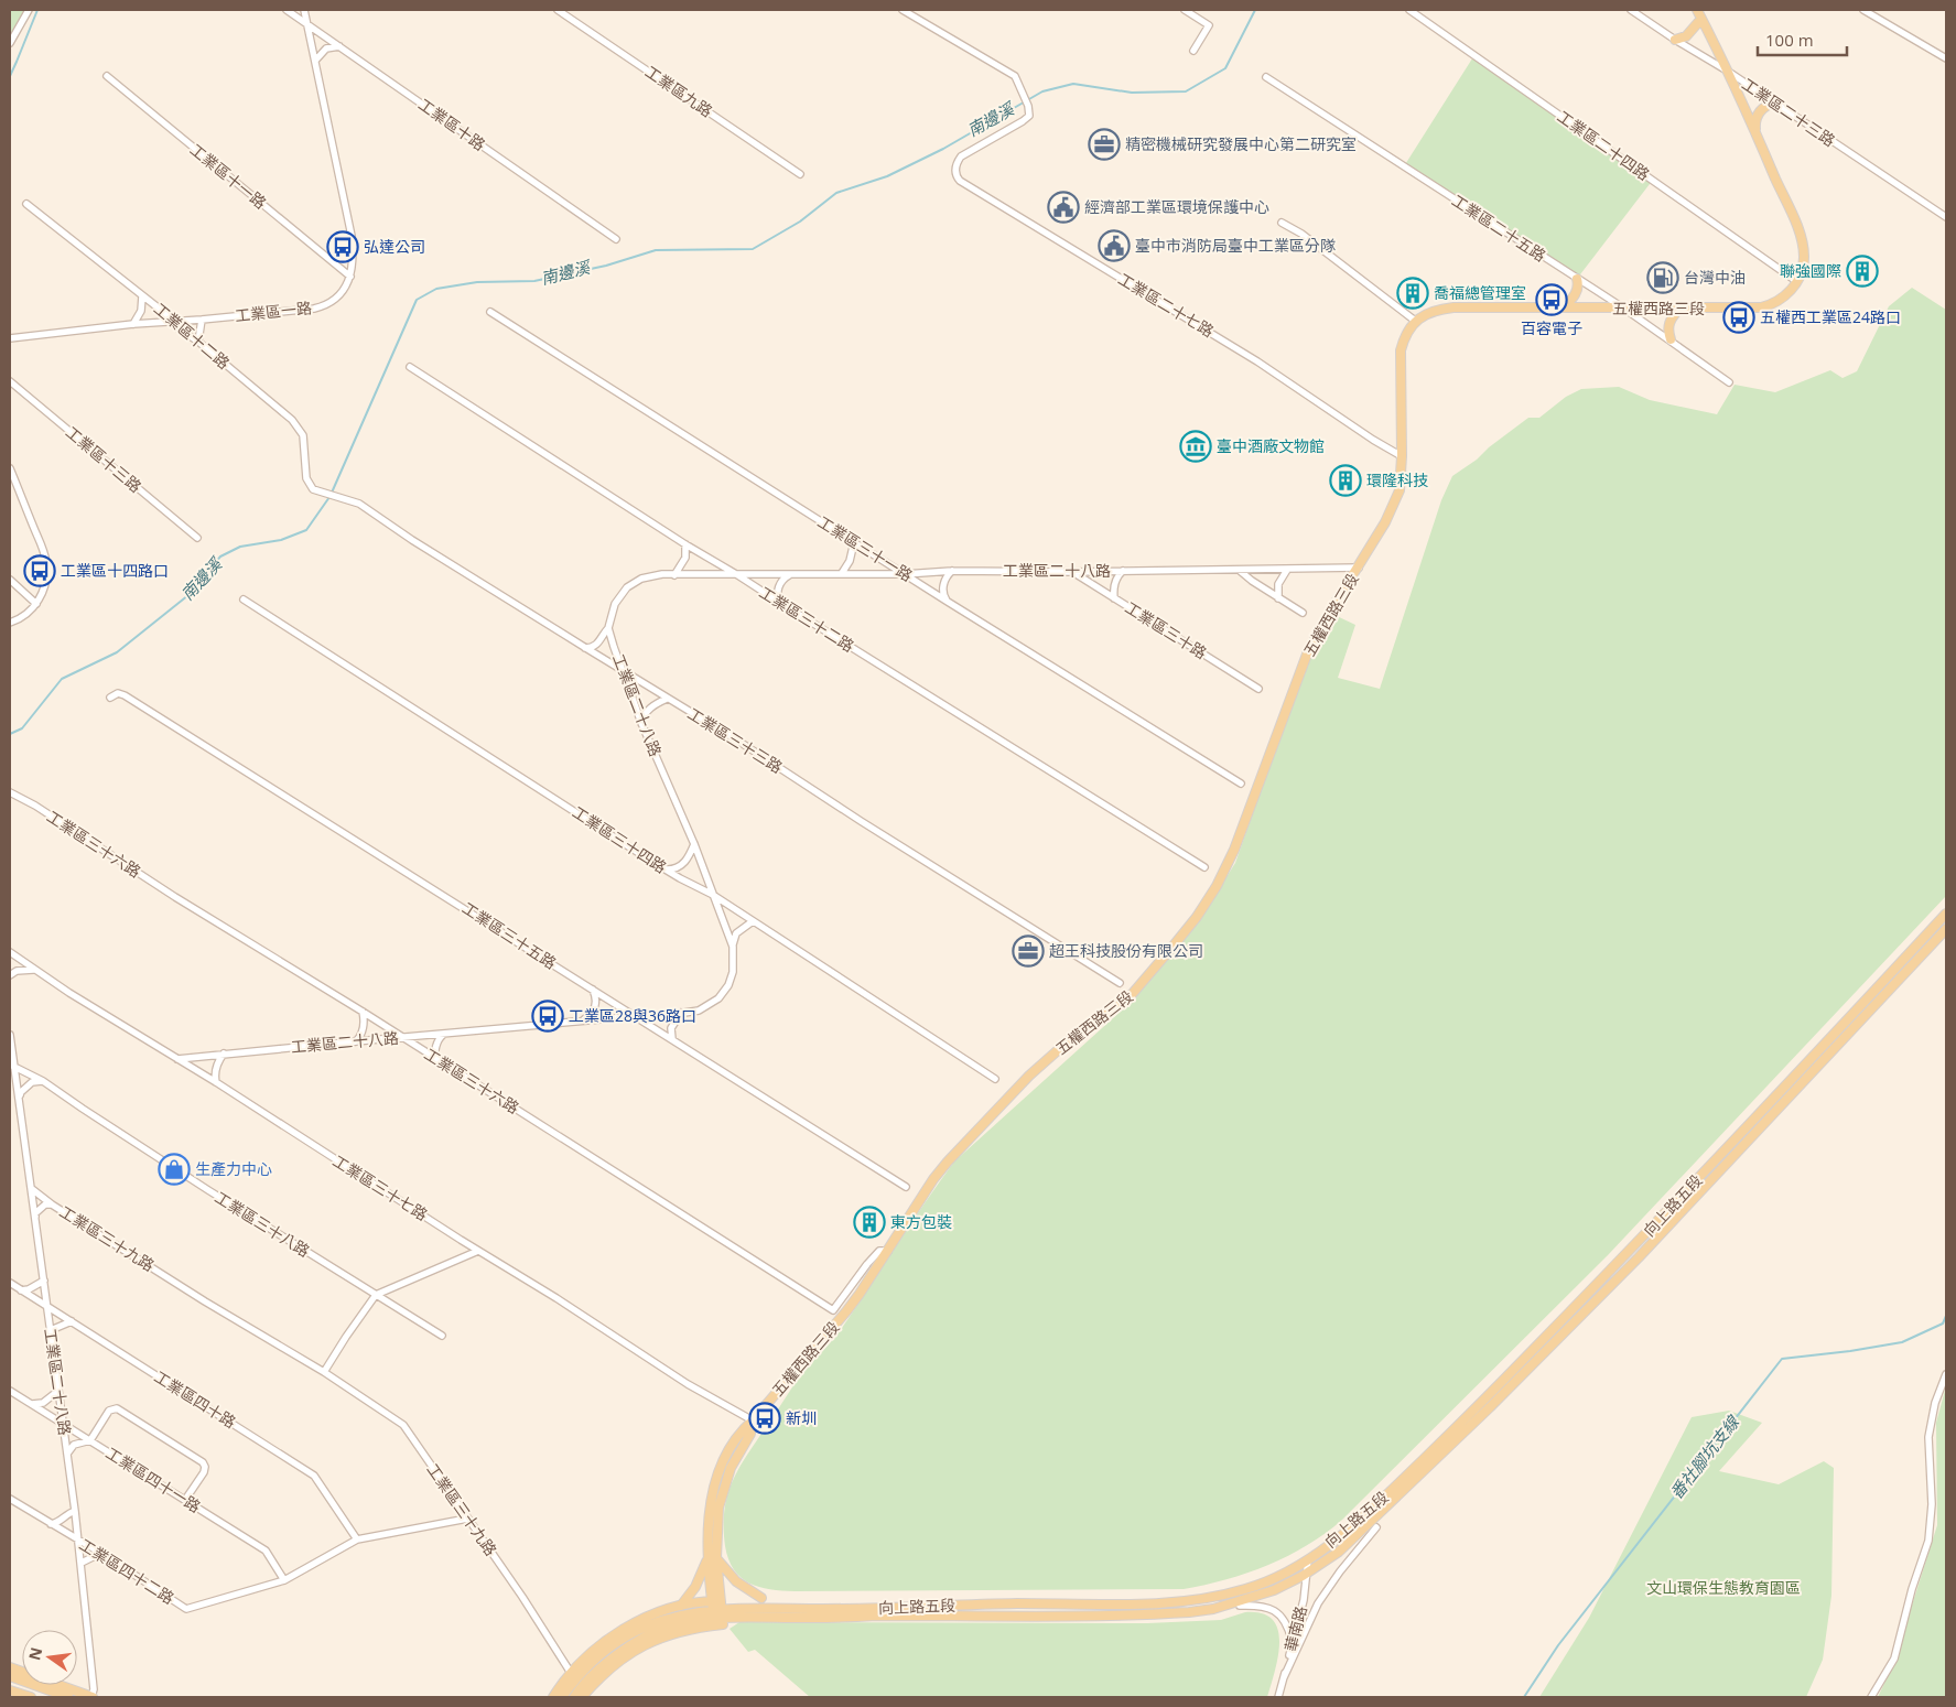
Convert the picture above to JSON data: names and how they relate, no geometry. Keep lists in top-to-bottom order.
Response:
{
  "streets": {
    "main road": ["五權西路三段", "向上路五段"],
    "street": [
      "工業區九路",
      "工業區二十三路",
      "工業區十路",
      "工業區二十四路",
      "工業區十一路",
      "工業區二十五路",
      "工業區二十七路",
      "工業區一路",
      "工業區十二路",
      "工業區十三路",
      "工業區三十一路",
      "工業區二十八路",
      "工業區三十二路",
      "工業區三十路",
      "工業區三十三路",
      "工業區三十四路",
      "工業區三十六路",
      "工業區三十五路",
      "工業區三十七路",
      "工業區三十八路",
      "工業區三十九路",
      "工業區四十路",
      "工業區四十一路",
      "工業區四十二路",
      "華南路"
    ]
  },
  "crossings": [
    ["工業區二十三路", "五權西路三段"],
    ["工業區二十四路", "五權西路三段"],
    ["工業區十一路", "工業區一路"],
    ["工業區二十五路", "五權西路三段"],
    ["工業區二十七路", "五權西路三段"],
    ["五權西路三段", "工業區二十八路"],
    ["五權西路三段", "工業區三十六路"],
    ["五權西路三段", "工業區三十七路"],
    ["五權西路三段", "向上路五段"],
    ["工業區一路", "工業區十二路"],
    ["工業區十二路", "工業區三十三路"],
    ["工業區三十一路", "工業區二十八路"],
    ["工業區二十八路", "工業區三十二路"],
    ["工業區二十八路", "工業區三十路"],
    ["工業區二十八路", "工業區三十三路"],
    ["工業區二十八路", "工業區三十四路"],
    ["工業區二十八路", "工業區三十六路"],
    ["工業區二十八路", "工業區三十五路"],
    ["工業區二十八路", "工業區三十七路"],
    ["工業區二十八路", "工業區三十八路"],
    ["工業區二十八路", "工業區三十九路"],
    ["工業區二十八路", "工業區四十路"],
    ["工業區二十八路", "工業區四十一路"],
    ["工業區二十八路", "工業區四十二路"],
    ["向上路五段", "工業區三十九路"],
    ["向上路五段", "華南路"],
    ["工業區三十九路", "工業區四十二路"],
    ["工業區四十路", "工業區四十二路"],
    ["工業區四十一路", "工業區四十二路"]
  ],
  "water": ["南邊溪", "番社腳坑支線"],
  "parks": ["文山環保生態教育園區"],
  "places": {
    "office": ["精密機械研究發展中心第二研究室", "超王科技股份有限公司"],
    "public building": ["經濟部工業區環境保護中心", "臺中市消防局臺中工業區分隊"],
    "bus stop": [
      "弘達公司",
      "百容電子",
      "五權西工業區24路口",
      "工業區十四路口",
      "工業區28與36路口",
      "新圳"
    ],
    "building": [
      "聯強國際",
      "喬福總管理室",
      "環隆科技",
      "東方包裝"
    ],
    "fuel station": ["台灣中油"],
    "museum": ["臺中酒廠文物館"],
    "shop": ["生產力中心"]
  },
  "scale_bar": "100 m",
  "north": "left"
}
